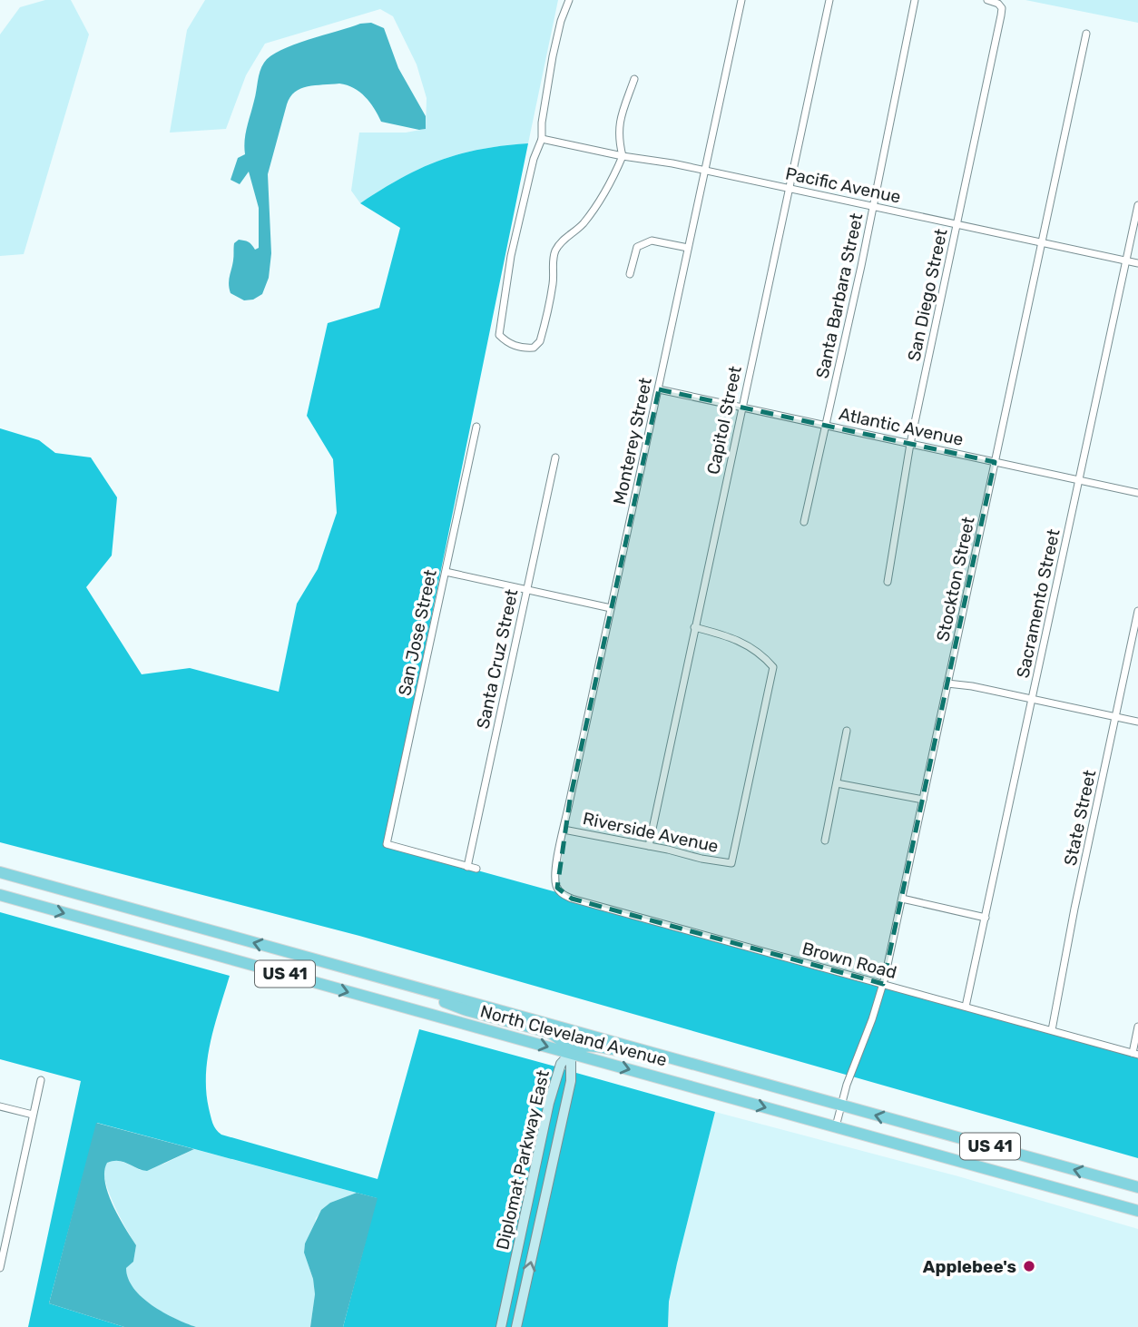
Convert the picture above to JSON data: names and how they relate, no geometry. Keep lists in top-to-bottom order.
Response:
{
  "streets": {
    "main road": ["US 41", "North Cleveland Avenue", "Diplomat Parkway East"],
    "street": [
      "Pacific Avenue",
      "San Diego Street",
      "Santa Barbara Street",
      "Capitol Street",
      "Atlantic Avenue",
      "Monterey Street",
      "Stockton Street",
      "Sacramento Street",
      "San Jose Street",
      "Santa Cruz Street",
      "State Street",
      "Riverside Avenue",
      "Brown Road"
    ]
  },
  "crossings": [
    ["Pacific Avenue", "San Diego Street"],
    ["Pacific Avenue", "Santa Barbara Street"],
    ["Pacific Avenue", "Capitol Street"],
    ["Pacific Avenue", "Monterey Street"],
    ["Pacific Avenue", "Stockton Street"],
    ["Pacific Avenue", "Sacramento Street"],
    ["San Diego Street", "Atlantic Avenue"],
    ["Santa Barbara Street", "Atlantic Avenue"],
    ["Capitol Street", "Atlantic Avenue"],
    ["Capitol Street", "Riverside Avenue"],
    ["Atlantic Avenue", "Monterey Street"],
    ["Atlantic Avenue", "Stockton Street"],
    ["Atlantic Avenue", "Sacramento Street"],
    ["Monterey Street", "Riverside Avenue"],
    ["Monterey Street", "Brown Road"],
    ["Stockton Street", "Brown Road"],
    ["Stockton Street", "North Cleveland Avenue"],
    ["Sacramento Street", "Brown Road"],
    ["San Jose Street", "Santa Cruz Street"],
    ["State Street", "Brown Road"],
    ["North Cleveland Avenue", "Diplomat Parkway East"]
  ],
  "places": ["Applebee's"]
}
